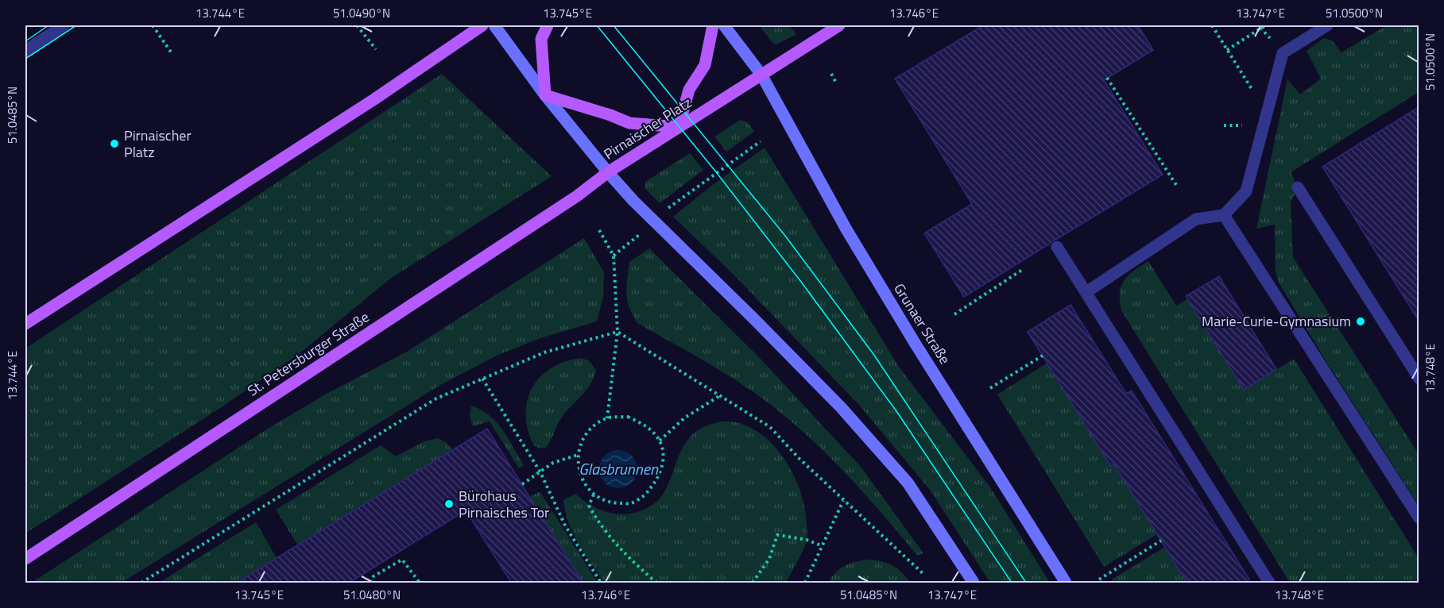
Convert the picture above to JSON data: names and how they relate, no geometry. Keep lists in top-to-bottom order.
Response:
{
  "streets": {
    "main road": ["Pirnaischer Platz", "Grunaer Straße", "St. Petersburger Straße"]
  },
  "crossings": [
    ["Pirnaischer Platz", "Grunaer Straße"],
    ["Pirnaischer Platz", "St. Petersburger Straße"]
  ],
  "water": ["Glasbrunnen"],
  "places": ["Pirnaischer Platz", "Marie-Curie-Gymnasium", "Bürohaus Pirnaisches Tor"],
  "coordinates": [
    "13.744°E",
    "51.0490°N",
    "13.745°E",
    "13.746°E",
    "13.747°E",
    "51.0500°N",
    "51.0485°N",
    "13.748°E",
    "51.0480°N"
  ]
}
